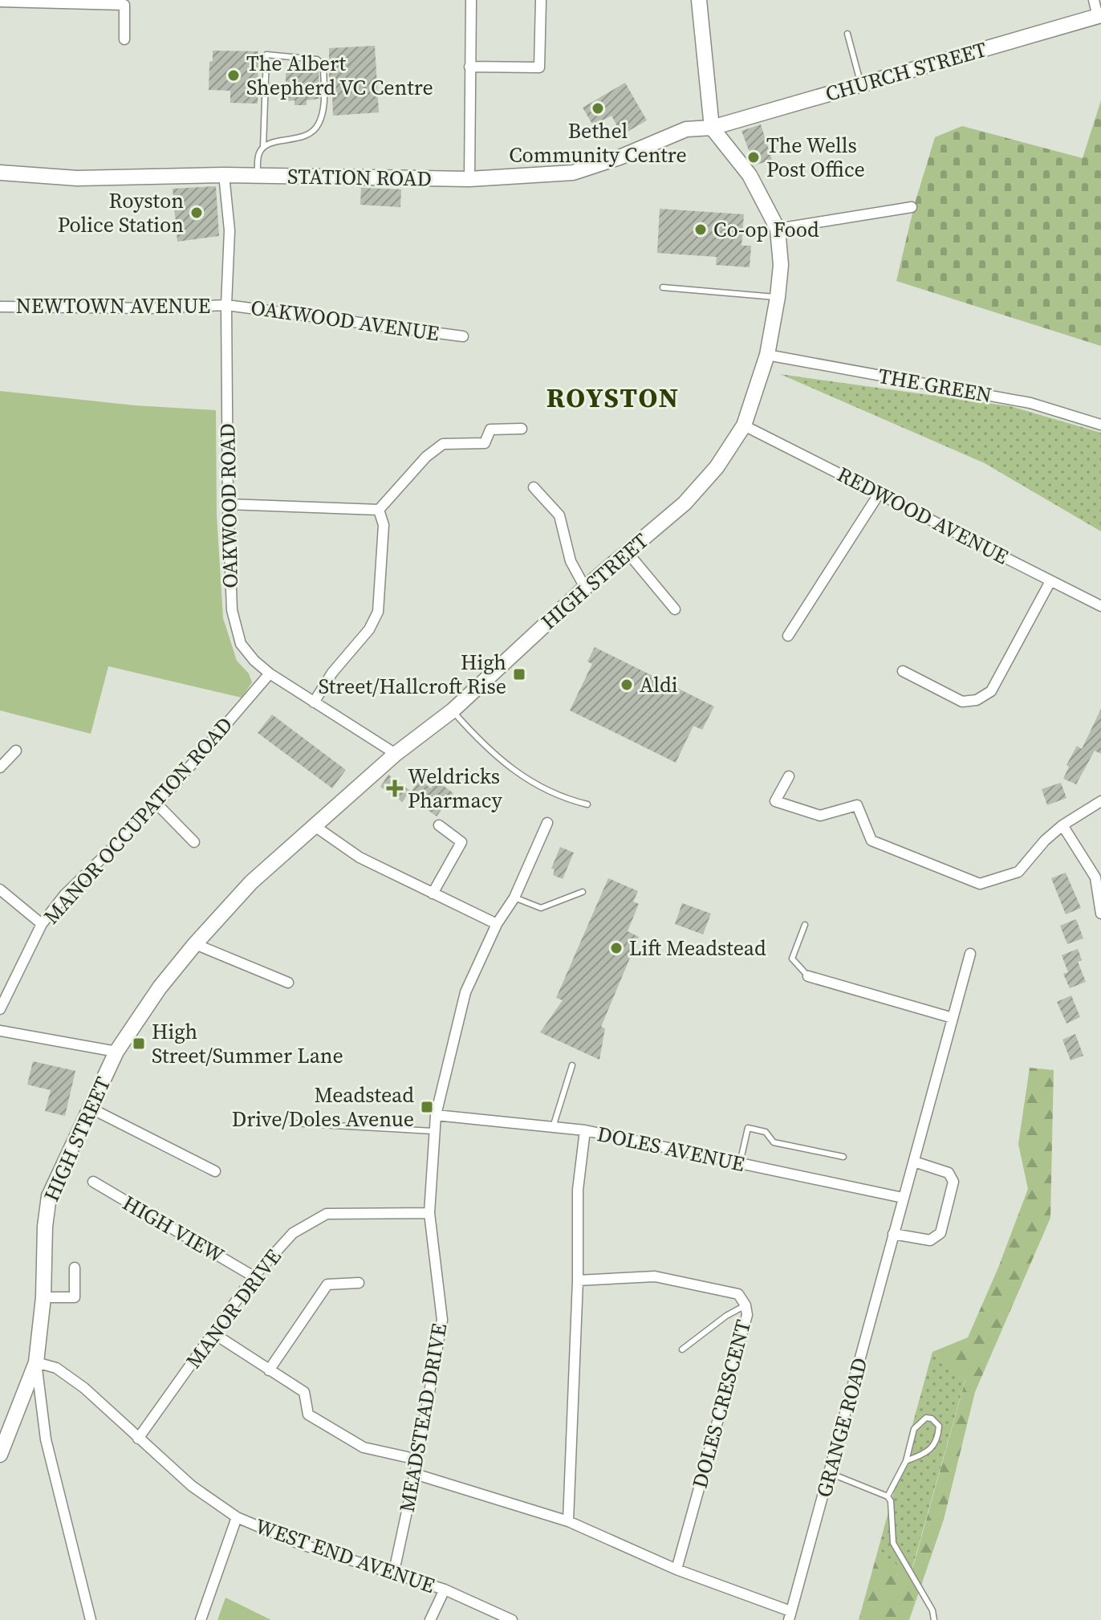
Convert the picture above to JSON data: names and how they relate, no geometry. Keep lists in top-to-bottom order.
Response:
{
  "streets": {
    "main road": ["CHURCH STREET", "STATION ROAD", "HIGH STREET"],
    "street": [
      "NEWTOWN AVENUE",
      "OAKWOOD AVENUE",
      "THE GREEN",
      "OAKWOOD ROAD",
      "REDWOOD AVENUE",
      "MANOR OCCUPATION ROAD",
      "DOLES AVENUE",
      "HIGH VIEW",
      "MANOR DRIVE",
      "DOLES CRESCENT",
      "MEADSTEAD DRIVE",
      "GRANGE ROAD",
      "WEST END AVENUE"
    ]
  },
  "crossings": [
    ["CHURCH STREET", "STATION ROAD"],
    ["CHURCH STREET", "HIGH STREET"],
    ["STATION ROAD", "OAKWOOD ROAD"],
    ["STATION ROAD", "HIGH STREET"],
    ["NEWTOWN AVENUE", "OAKWOOD AVENUE"],
    ["NEWTOWN AVENUE", "OAKWOOD ROAD"],
    ["OAKWOOD AVENUE", "OAKWOOD ROAD"],
    ["THE GREEN", "HIGH STREET"],
    ["OAKWOOD ROAD", "HIGH STREET"],
    ["OAKWOOD ROAD", "MANOR OCCUPATION ROAD"],
    ["REDWOOD AVENUE", "HIGH STREET"],
    ["HIGH STREET", "WEST END AVENUE"],
    ["DOLES AVENUE", "MEADSTEAD DRIVE"],
    ["DOLES AVENUE", "GRANGE ROAD"],
    ["HIGH VIEW", "MANOR DRIVE"],
    ["MANOR DRIVE", "MEADSTEAD DRIVE"],
    ["MANOR DRIVE", "WEST END AVENUE"],
    ["MEADSTEAD DRIVE", "WEST END AVENUE"]
  ],
  "districts": ["ROYSTON"],
  "places": {
    "other": [
      "The Albert Shepherd VC Centre",
      "Bethel Community Centre",
      "The Wells Post Office",
      "Royston Police Station",
      "Co-op Food",
      "Aldi",
      "Lift Meadstead"
    ],
    "transit": ["High Street/Hallcroft Rise", "High Street/Summer Lane", "Meadstead Drive/Doles Avenue"],
    "health": ["Weldricks Pharmacy"]
  }
}
